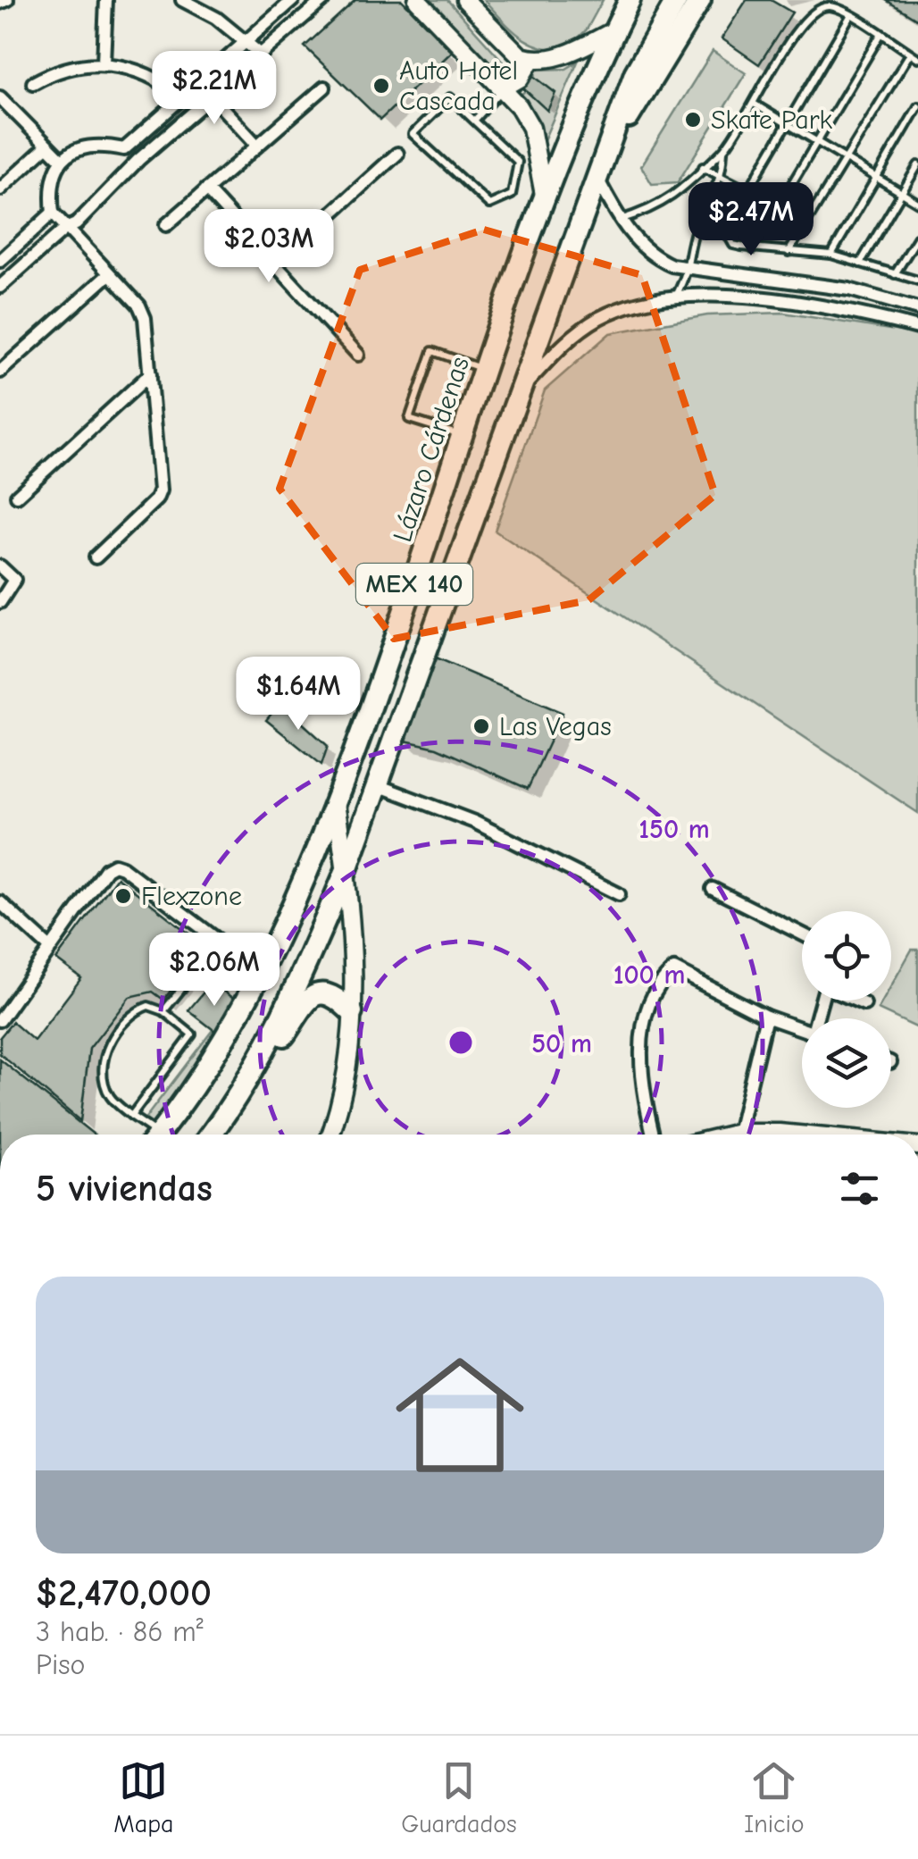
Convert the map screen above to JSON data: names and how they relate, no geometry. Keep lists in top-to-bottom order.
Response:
{
  "streets": {
    "highway": ["Lázaro Cárdenas", "MEX 140"]
  },
  "places": [
    "Auto Hotel Cascada",
    "Skate Park",
    "Las Vegas",
    "Flexzone"
  ],
  "page": {
    "price": [
      "$2.21M",
      "$2.47M",
      "$2.03M",
      "$1.64M",
      "$2.06M"
    ],
    "heading": "5 viviendas",
    "list": [
      {
        "name": "$2,470,000",
        "note": "3 hab. · 86 m² · Piso"
      }
    ],
    "tabs": ["Mapa", "Guardados", "Inicio"]
  },
  "rings": ["150 m", "100 m", "50 m"]
}
